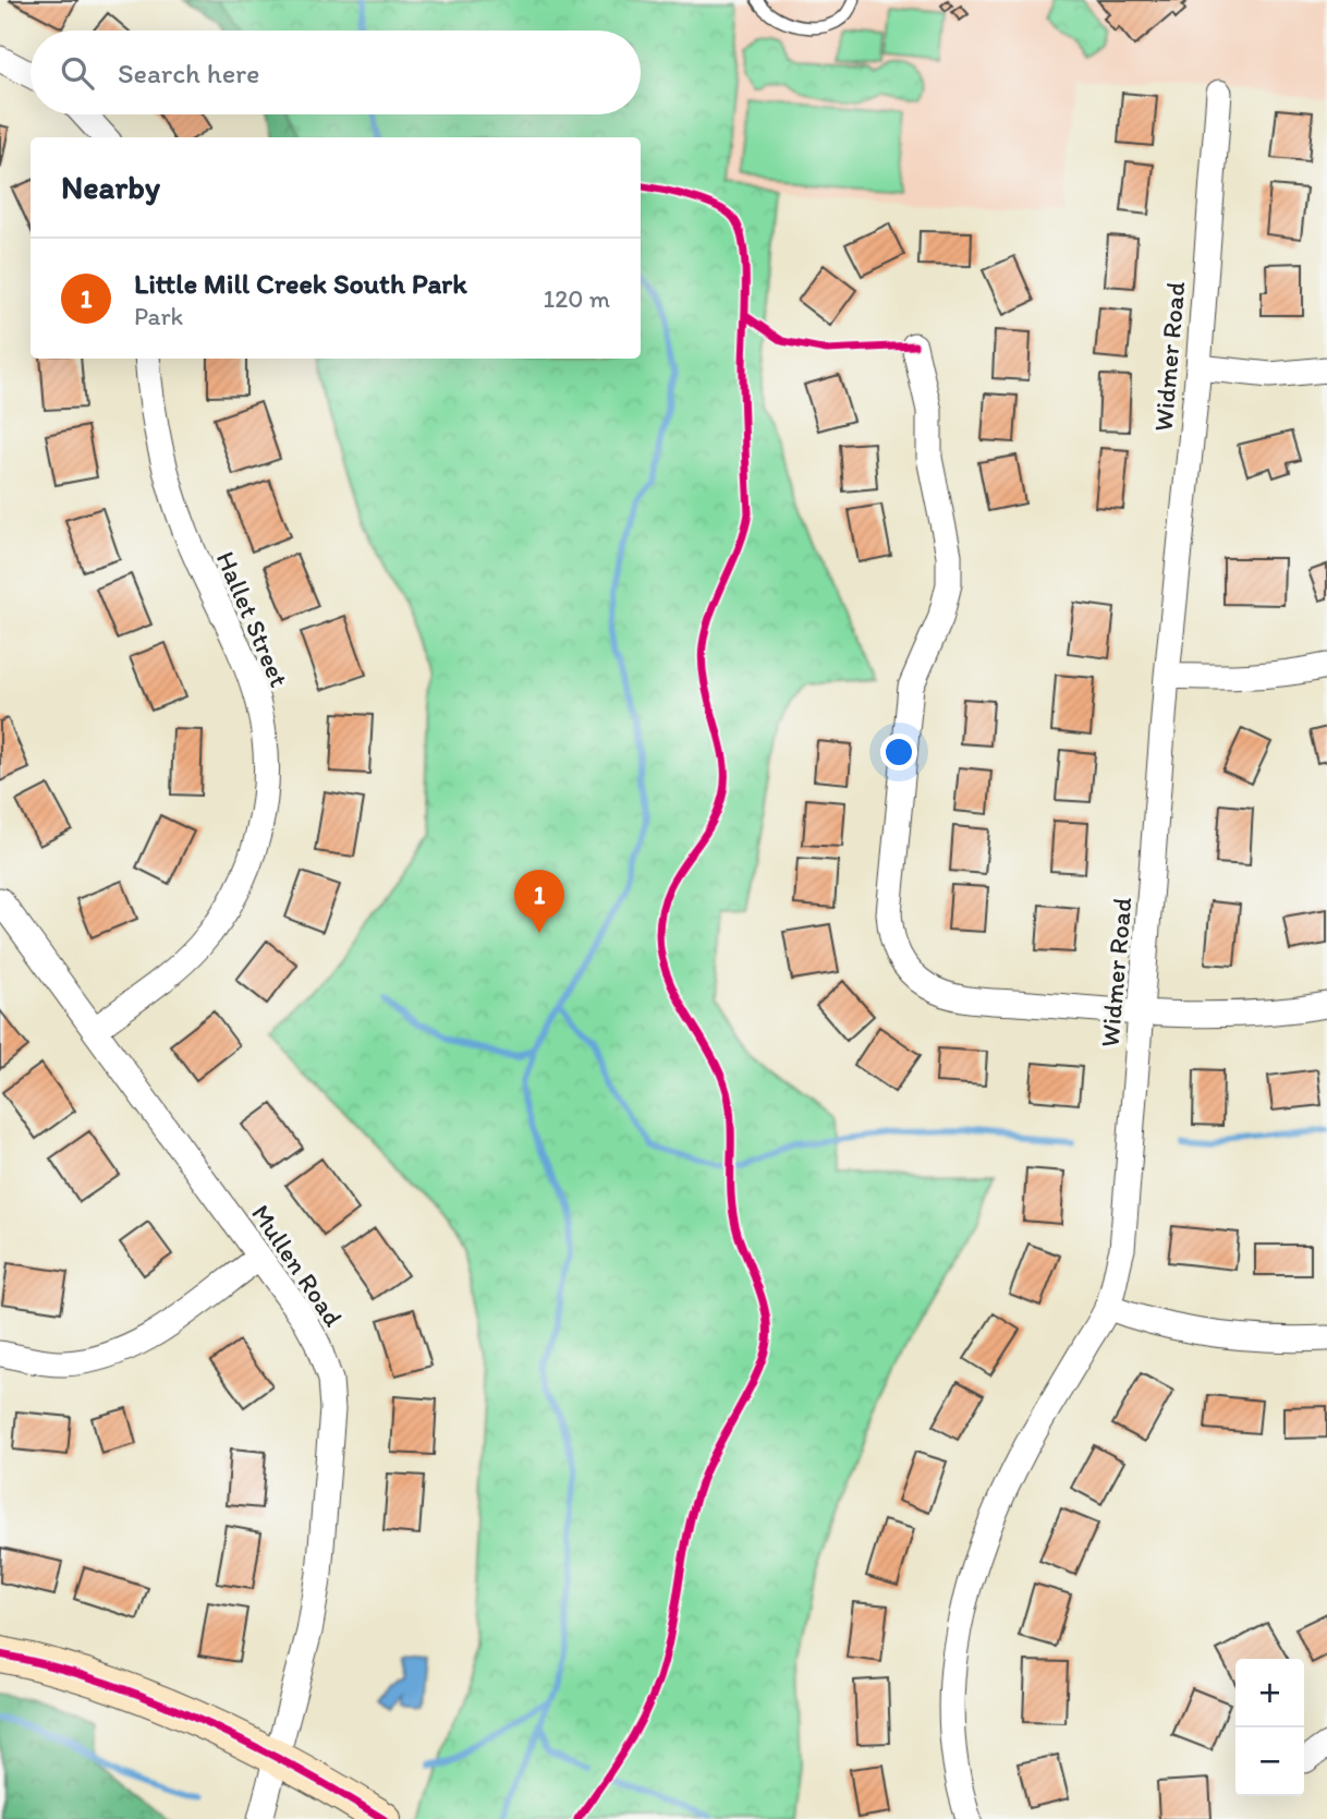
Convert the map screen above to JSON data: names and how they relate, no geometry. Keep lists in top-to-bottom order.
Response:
{
  "streets": {
    "street": ["Widmer Road", "Hallet Street", "Mullen Road"]
  },
  "crossings": [
    ["Hallet Street", "Mullen Road"]
  ],
  "page": {
    "search": "Search here",
    "heading": "Nearby",
    "list": [
      {
        "mark": "1",
        "name": "Little Mill Creek South Park",
        "note": "Park",
        "value": "120 m"
      }
    ],
    "pins": "1",
    "map_buttons": ["+", "−"]
  }
}
